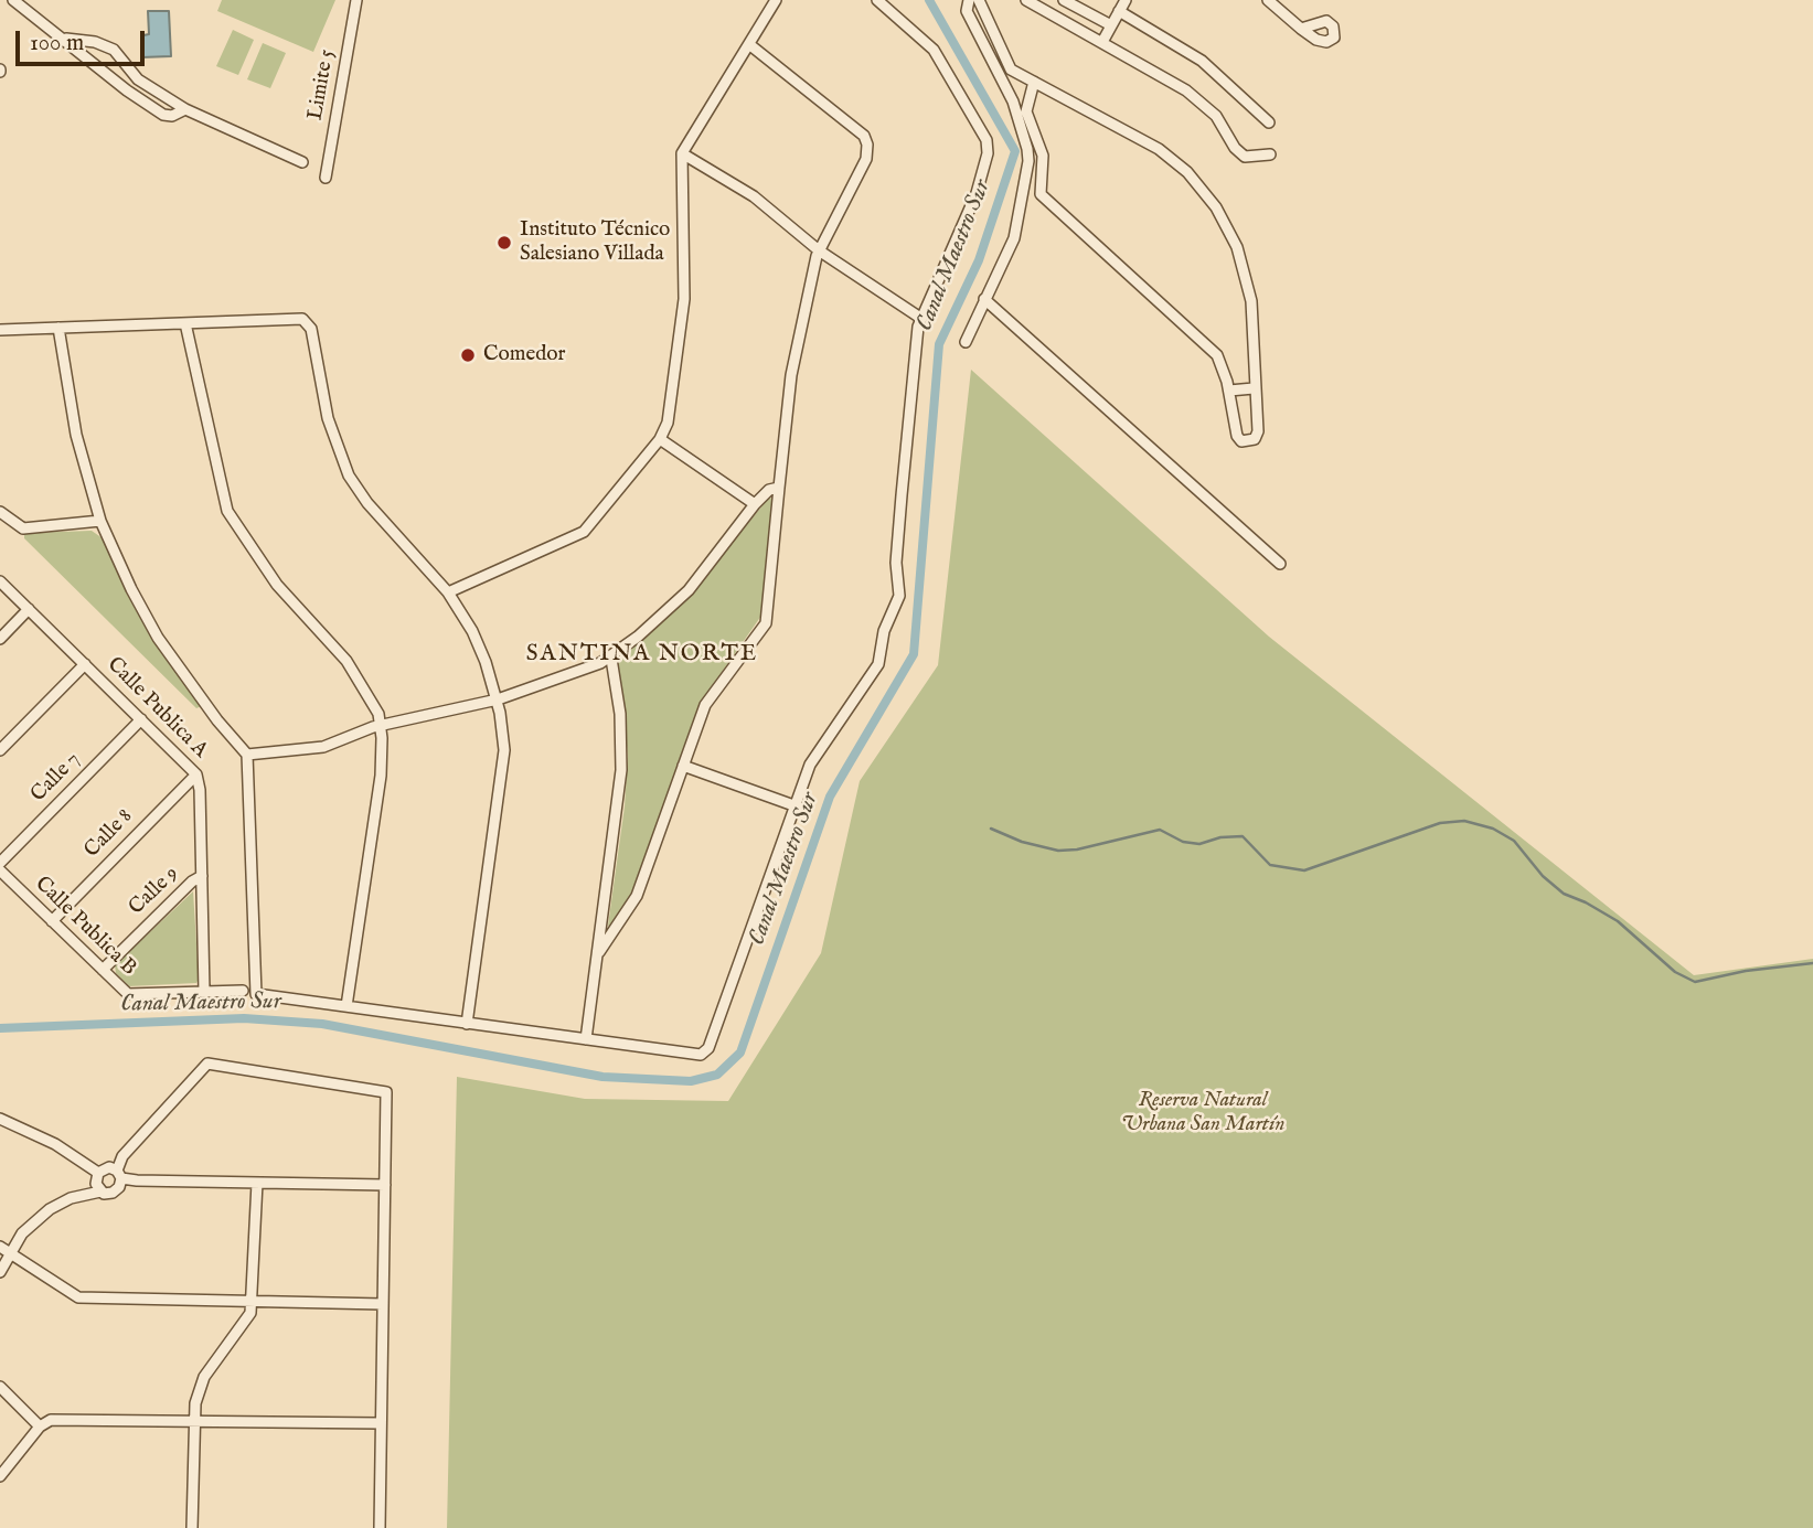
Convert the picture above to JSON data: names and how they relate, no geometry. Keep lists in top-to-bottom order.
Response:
{
  "streets": {
    "street": [
      "Limite 5",
      "Calle Publica A",
      "Calle 7",
      "Calle 8",
      "Calle 9",
      "Calle Publica B"
    ]
  },
  "crossings": [
    ["Calle Publica A", "Calle 7"],
    ["Calle Publica A", "Calle 8"],
    ["Calle Publica A", "Calle 9"],
    ["Calle Publica A", "Calle Publica B"],
    ["Calle 8", "Calle Publica B"],
    ["Calle 9", "Calle Publica B"]
  ],
  "districts": ["SANTINA NORTE"],
  "water": ["Canal Maestro Sur"],
  "parks": ["Reserva Natural Urbana San Martín"],
  "places": ["Instituto Técnico Salesiano Villada", "Comedor"],
  "scale_bar": "100 m"
}
